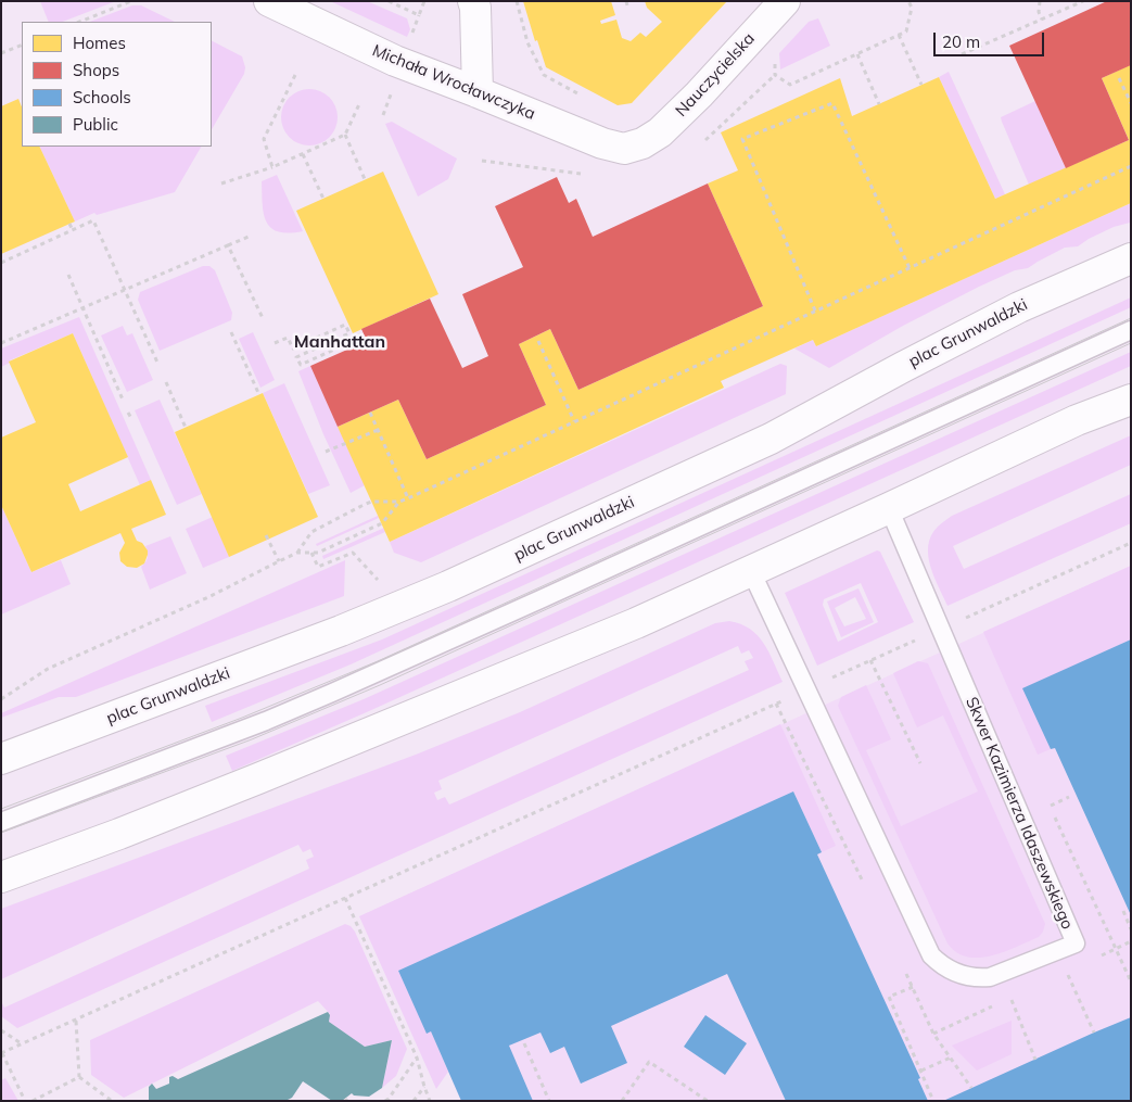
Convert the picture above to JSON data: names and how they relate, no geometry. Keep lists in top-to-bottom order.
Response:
{
  "streets": {
    "main road": ["Nauczycielska", "Michała Wrocławczyka", "plac Grunwaldzki"],
    "lane": ["Skwer Kazimierza Idaszewskiego"]
  },
  "crossings": [
    ["Nauczycielska", "Michała Wrocławczyka"]
  ],
  "districts": ["Manhattan"],
  "legend": [
    "Homes",
    "Shops",
    "Schools",
    "Public"
  ],
  "scale_bar": "20 m"
}
